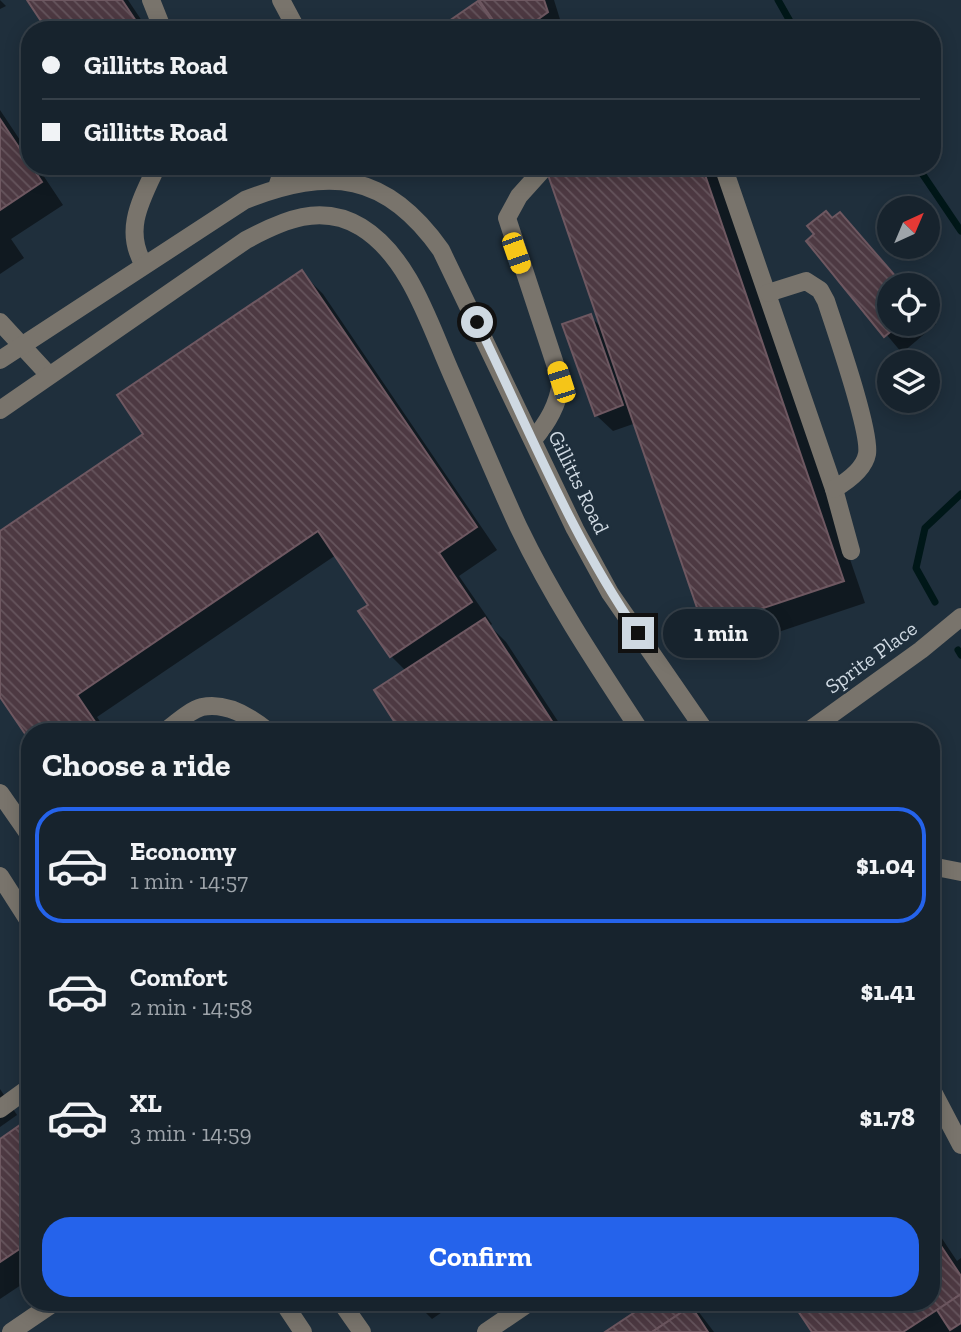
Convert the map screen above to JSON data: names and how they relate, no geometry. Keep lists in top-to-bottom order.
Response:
{
  "streets": {
    "street": ["Gillitts Road", "Sprite Place"]
  },
  "north": "top right",
  "page": {
    "banner": ["Gillitts Road", "Gillitts Road"],
    "bubble": "1 min",
    "heading": "Choose a ride",
    "list": [
      {
        "name": "Economy",
        "note": "1 min · 14:57",
        "value": "$1.04"
      },
      {
        "name": "Comfort",
        "note": "2 min · 14:58",
        "value": "$1.41"
      },
      {
        "name": "XL",
        "note": "3 min · 14:59",
        "value": "$1.78"
      }
    ],
    "buttons": "Confirm"
  }
}
